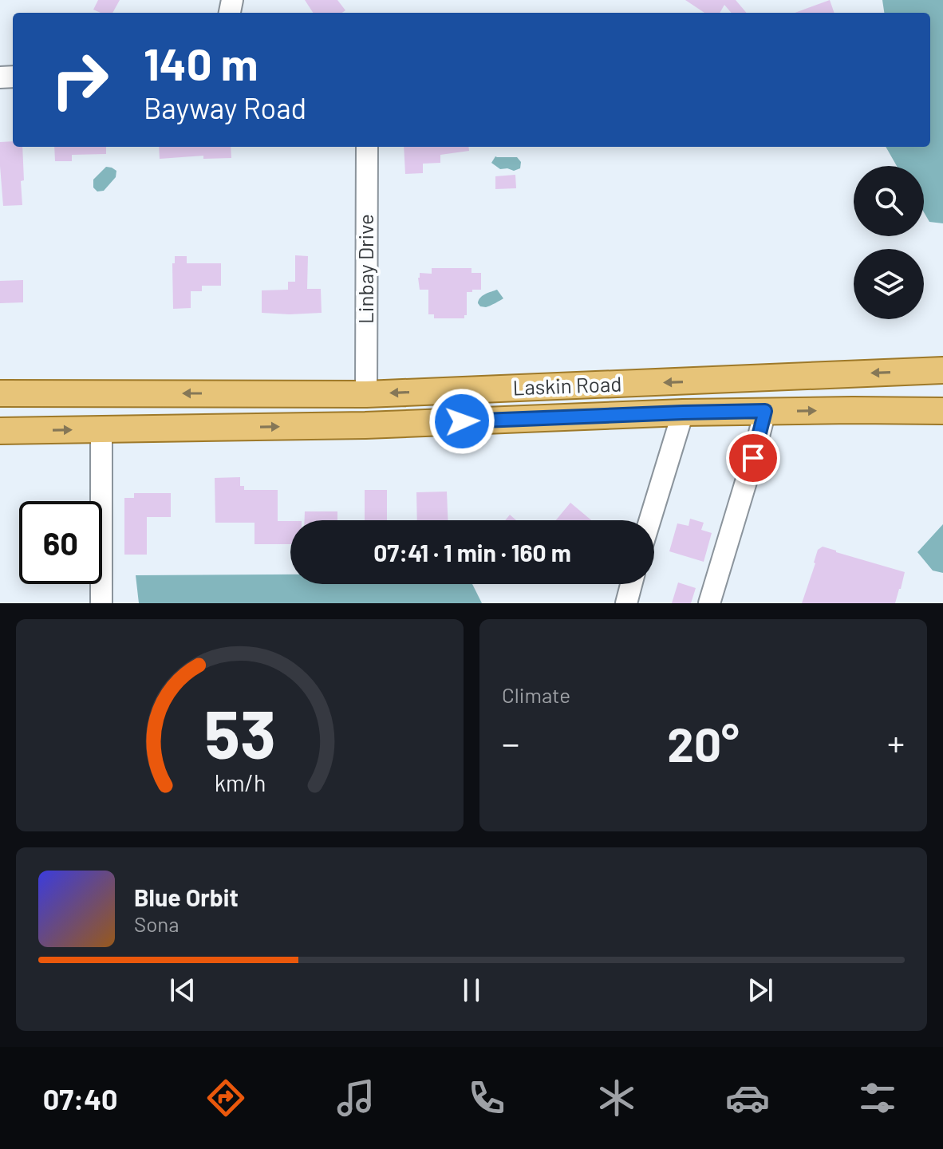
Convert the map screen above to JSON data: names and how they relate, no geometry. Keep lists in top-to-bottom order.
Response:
{
  "streets": {
    "main road": ["Laskin Road"],
    "street": ["Linbay Drive"]
  },
  "crossings": [
    ["Linbay Drive", "Laskin Road"]
  ],
  "page": {
    "turn": ["140 m", "Bayway Road"],
    "limit": "60",
    "trip": "07:41 · 1 min · 160 m",
    "tile": "Climate",
    "heat": ["−", "20°", "+"],
    "song": ["Blue Orbit", "Sona"],
    "tabs": "07:40",
    "gauge": ["53", "km/h"]
  }
}
